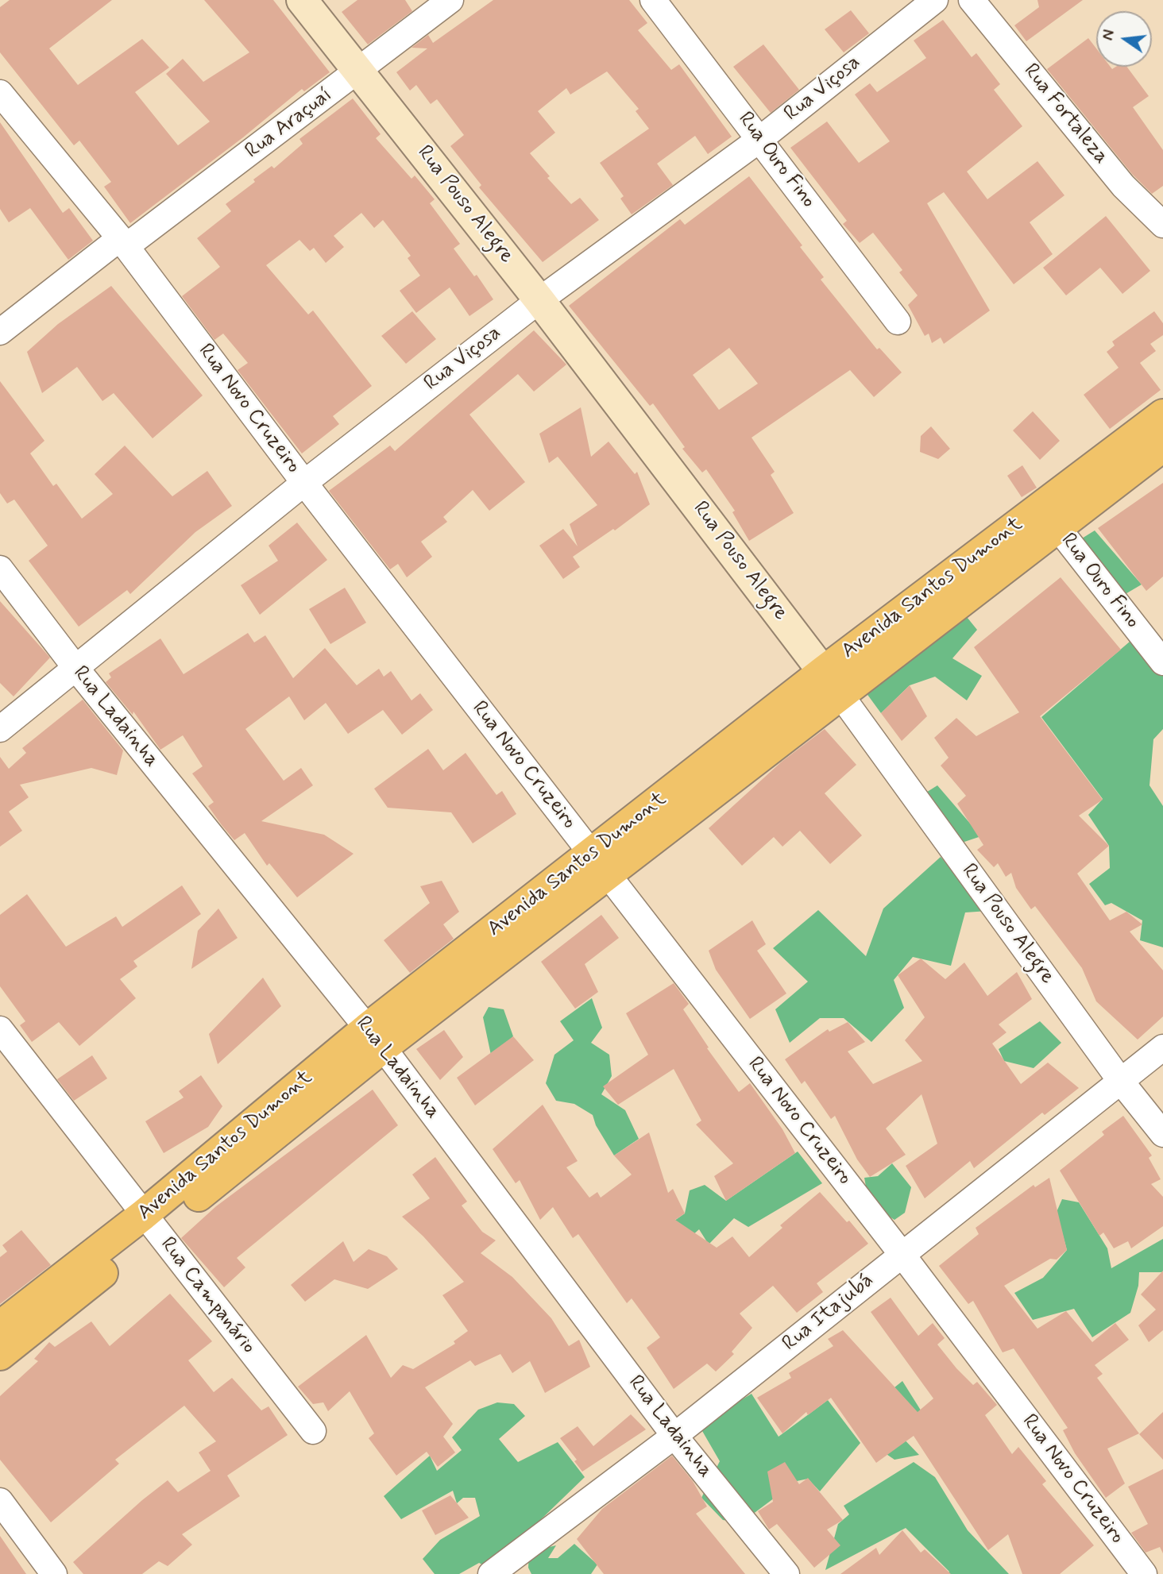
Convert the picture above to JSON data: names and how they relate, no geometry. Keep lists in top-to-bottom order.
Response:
{
  "streets": {
    "main road": ["Rua Pouso Alegre", "Avenida Santos Dumont"],
    "street": [
      "Rua Viçosa",
      "Rua Fortaleza",
      "Rua Araçuaí",
      "Rua Ouro Fino",
      "Rua Novo Cruzeiro",
      "Rua Ladainha",
      "Rua Campanário",
      "Rua Itajubá"
    ]
  },
  "crossings": [
    ["Rua Viçosa", "Rua Ouro Fino"],
    ["Rua Viçosa", "Rua Pouso Alegre"],
    ["Rua Viçosa", "Rua Novo Cruzeiro"],
    ["Rua Viçosa", "Rua Ladainha"],
    ["Rua Araçuaí", "Rua Pouso Alegre"],
    ["Rua Araçuaí", "Rua Novo Cruzeiro"],
    ["Rua Ouro Fino", "Avenida Santos Dumont"],
    ["Rua Pouso Alegre", "Avenida Santos Dumont"],
    ["Rua Pouso Alegre", "Rua Itajubá"],
    ["Rua Novo Cruzeiro", "Avenida Santos Dumont"],
    ["Rua Novo Cruzeiro", "Rua Itajubá"],
    ["Avenida Santos Dumont", "Rua Ladainha"],
    ["Avenida Santos Dumont", "Rua Campanário"],
    ["Rua Ladainha", "Rua Itajubá"]
  ],
  "north": "left"
}
